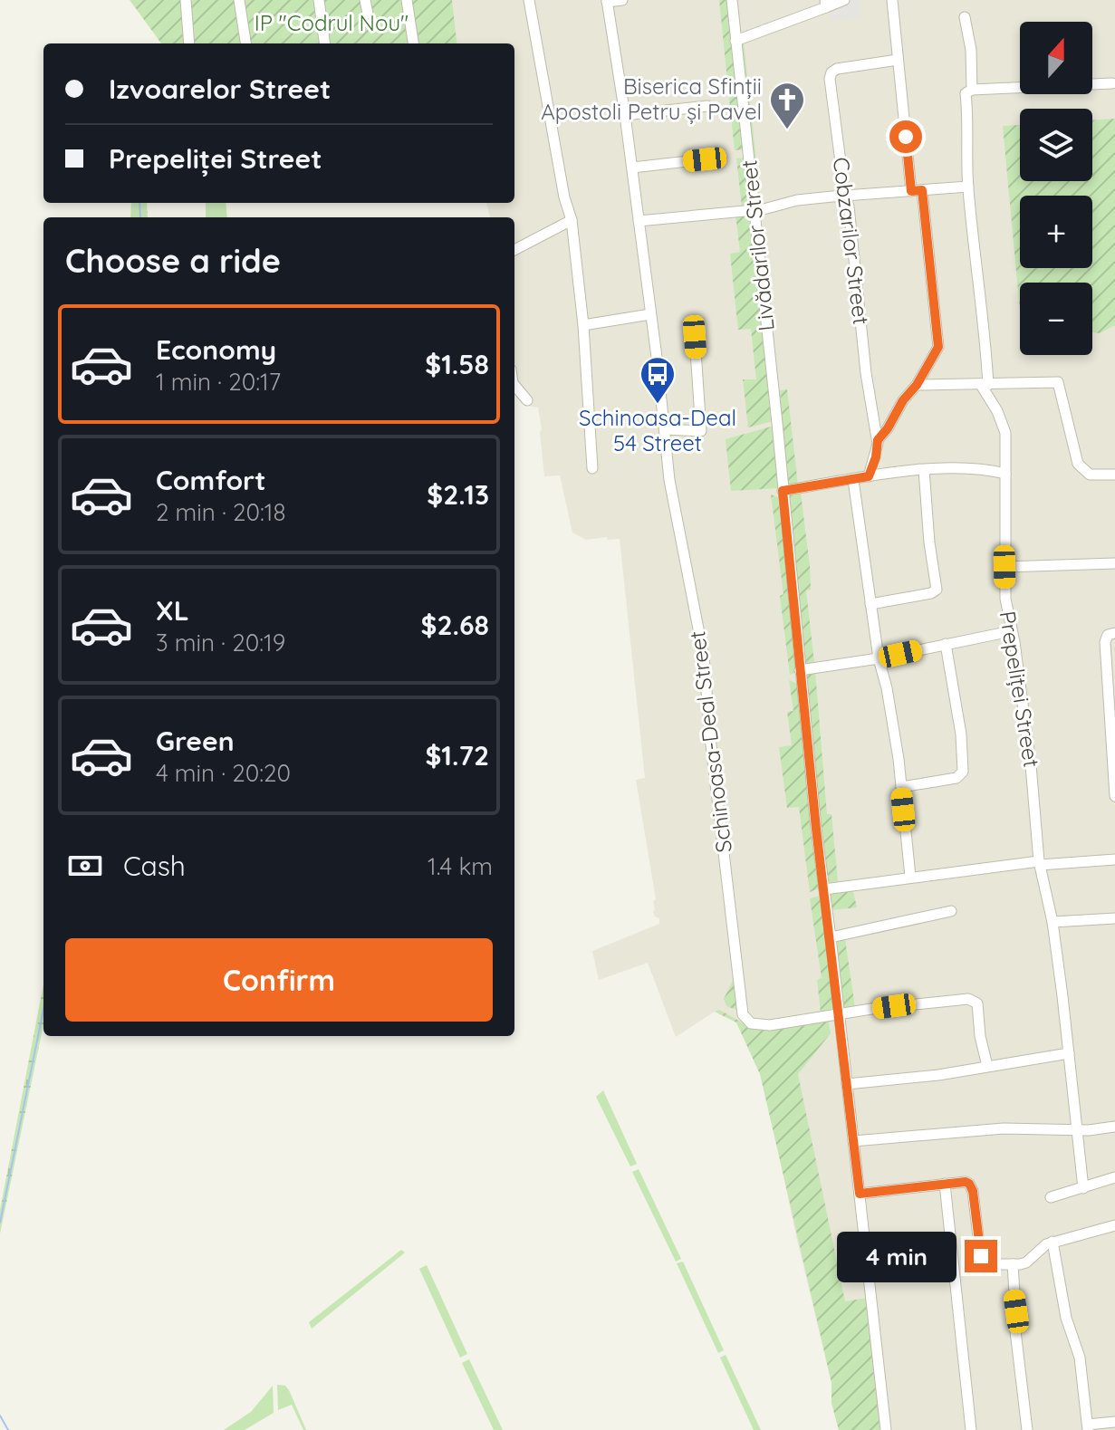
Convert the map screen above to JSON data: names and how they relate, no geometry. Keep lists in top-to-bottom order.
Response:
{
  "streets": {
    "street": [
      "Cobzarilor Street",
      "Livădarilor Street",
      "Prepeliței Street",
      "Schinoasa-Deal Street"
    ]
  },
  "crossings": [
    ["Livădarilor Street", "Schinoasa-Deal Street"]
  ],
  "parks": ["IP \"Codrul Nou\""],
  "places": {
    "church": ["Biserica Sfinții Apostoli Petru și Pavel"],
    "bus stop": ["Schinoasa-Deal 54 Street"]
  },
  "north": "top",
  "page": {
    "map_buttons": ["+", "−"],
    "banner": ["Izvoarelor Street", "Prepeliței Street"],
    "heading": "Choose a ride",
    "list": [
      {
        "name": "Economy",
        "note": "1 min · 20:17",
        "value": "$1.58"
      },
      {
        "name": "Comfort",
        "note": "2 min · 20:18",
        "value": "$2.13"
      },
      {
        "name": "XL",
        "note": "3 min · 20:19",
        "value": "$2.68"
      },
      {
        "name": "Green",
        "note": "4 min · 20:20",
        "value": "$1.72"
      }
    ],
    "pay": ["Cash", "1.4 km"],
    "buttons": "Confirm",
    "bubble": "4 min"
  }
}
